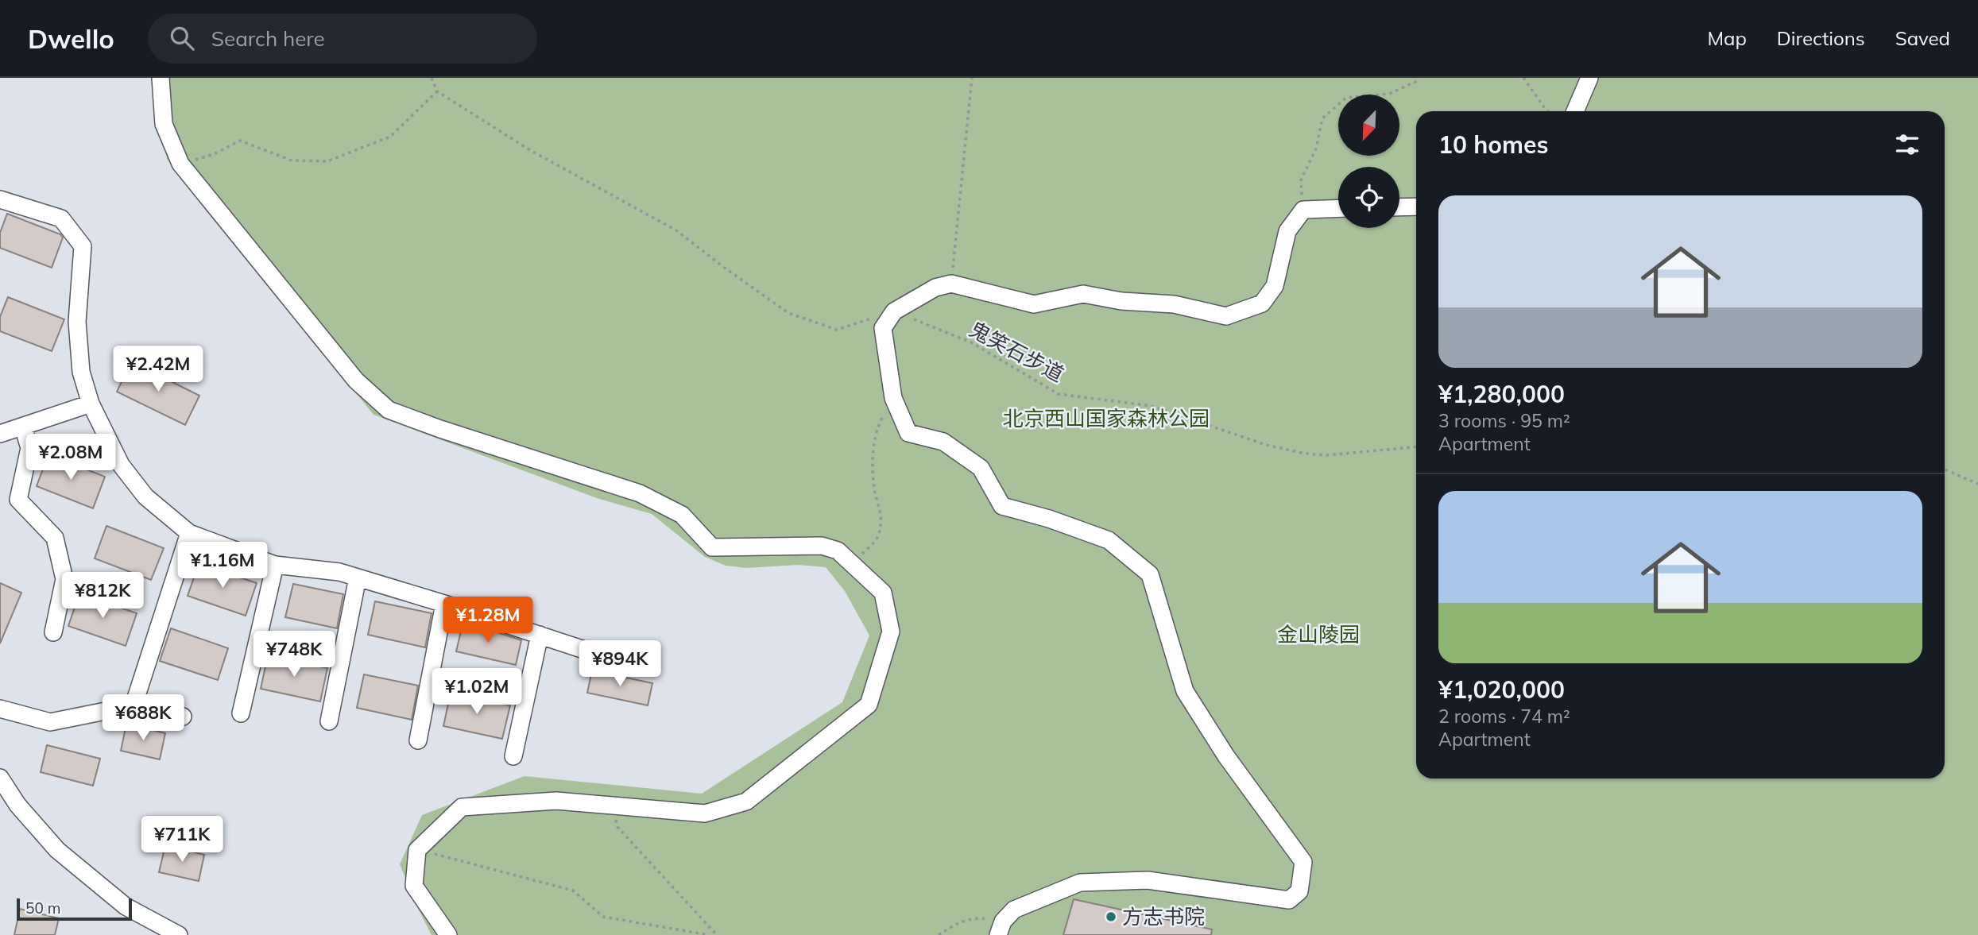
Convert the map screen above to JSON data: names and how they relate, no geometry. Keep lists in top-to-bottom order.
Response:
{
  "streets": {
    "path": ["鬼笑石步道"]
  },
  "parks": ["北京西山国家森林公园", "金山陵园"],
  "places": ["方志书院"],
  "scale_bar": "50 m",
  "north": "bottom left",
  "page": {
    "header": "Dwello",
    "search": "Search here",
    "nav": ["Map", "Directions", "Saved"],
    "heading": "10 homes",
    "list": [
      {
        "name": "¥1,280,000",
        "note": "3 rooms · 95 m² · Apartment"
      },
      {
        "name": "¥1,020,000",
        "note": "2 rooms · 74 m² · Apartment"
      }
    ],
    "price": [
      "¥2.42M",
      "¥2.08M",
      "¥1.16M",
      "¥812K",
      "¥1.28M",
      "¥748K",
      "¥894K",
      "¥1.02M",
      "¥688K",
      "¥711K"
    ],
    "scale": "50 m"
  }
}
